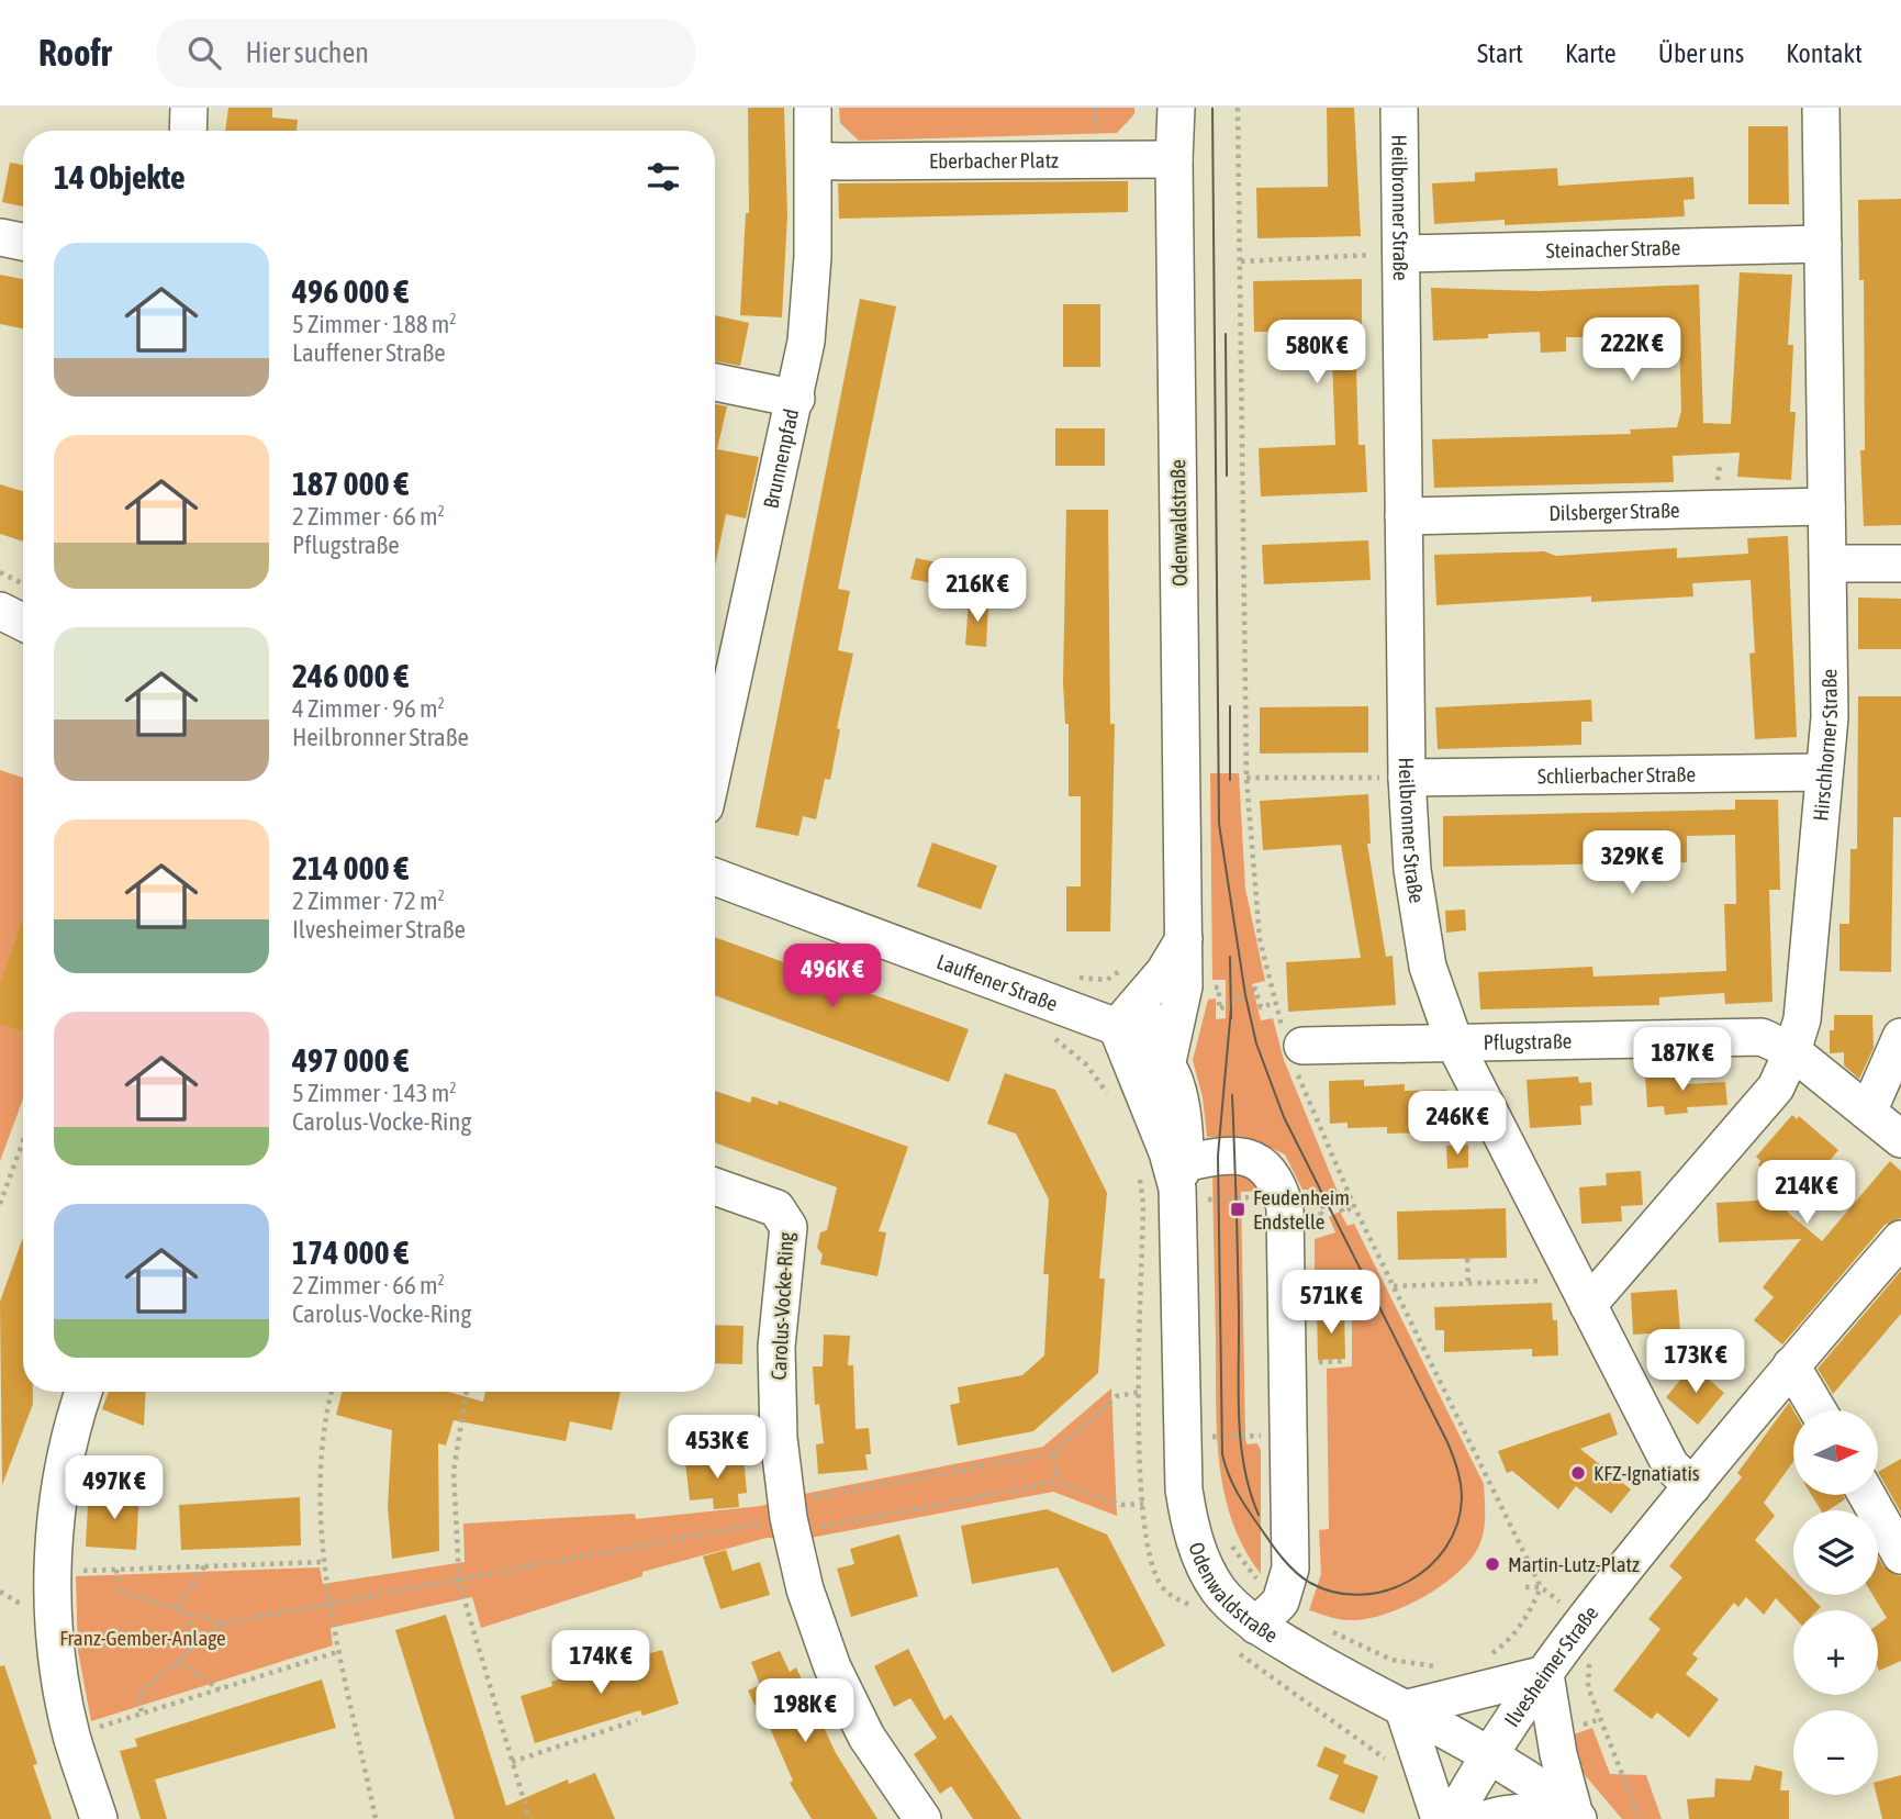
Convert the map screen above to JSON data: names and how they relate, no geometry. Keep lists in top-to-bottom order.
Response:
{
  "streets": {
    "street": [
      "Eberbacher Platz",
      "Heilbronner Straße",
      "Steinacher Straße",
      "Brunnenpfad",
      "Dilsberger Straße",
      "Odenwaldstraße",
      "Hirschhorner Straße",
      "Schlierbacher Straße",
      "Lauffener Straße",
      "Pflugstraße",
      "Carolus-Vocke-Ring",
      "Ilvesheimer Straße"
    ]
  },
  "crossings": [
    ["Eberbacher Platz", "Brunnenpfad"],
    ["Eberbacher Platz", "Odenwaldstraße"],
    ["Heilbronner Straße", "Steinacher Straße"],
    ["Heilbronner Straße", "Dilsberger Straße"],
    ["Heilbronner Straße", "Hirschhorner Straße"],
    ["Heilbronner Straße", "Schlierbacher Straße"],
    ["Heilbronner Straße", "Pflugstraße"],
    ["Heilbronner Straße", "Ilvesheimer Straße"],
    ["Steinacher Straße", "Hirschhorner Straße"],
    ["Dilsberger Straße", "Hirschhorner Straße"],
    ["Odenwaldstraße", "Lauffener Straße"],
    ["Odenwaldstraße", "Ilvesheimer Straße"],
    ["Hirschhorner Straße", "Schlierbacher Straße"],
    ["Hirschhorner Straße", "Pflugstraße"]
  ],
  "parks": ["Franz-Gember-Anlage"],
  "places": {
    "transit": ["Feudenheim Endstelle"],
    "other": ["KFZ-Ignatiatis", "Martin-Lutz-Platz"]
  },
  "north": "right",
  "page": {
    "header": "Roofr",
    "search": "Hier suchen",
    "nav": [
      "Start",
      "Karte",
      "Über uns",
      "Kontakt"
    ],
    "heading": "14 Objekte",
    "list": [
      {
        "name": "496 000 €",
        "note": "5 Zimmer · 188 m² · Lauffener Straße"
      },
      {
        "name": "187 000 €",
        "note": "2 Zimmer · 66 m² · Pflugstraße"
      },
      {
        "name": "246 000 €",
        "note": "4 Zimmer · 96 m² · Heilbronner Straße"
      },
      {
        "name": "214 000 €",
        "note": "2 Zimmer · 72 m² · Ilvesheimer Straße"
      },
      {
        "name": "497 000 €",
        "note": "5 Zimmer · 143 m² · Carolus-Vocke-Ring"
      },
      {
        "name": "174 000 €",
        "note": "2 Zimmer · 66 m² · Carolus-Vocke-Ring"
      }
    ],
    "price": [
      "222K €",
      "580K €",
      "216K €",
      "329K €",
      "496K €",
      "187K €",
      "246K €",
      "214K €",
      "571K €",
      "173K €",
      "453K €",
      "497K €",
      "174K €",
      "198K €"
    ],
    "map_buttons": ["+", "−"]
  }
}
